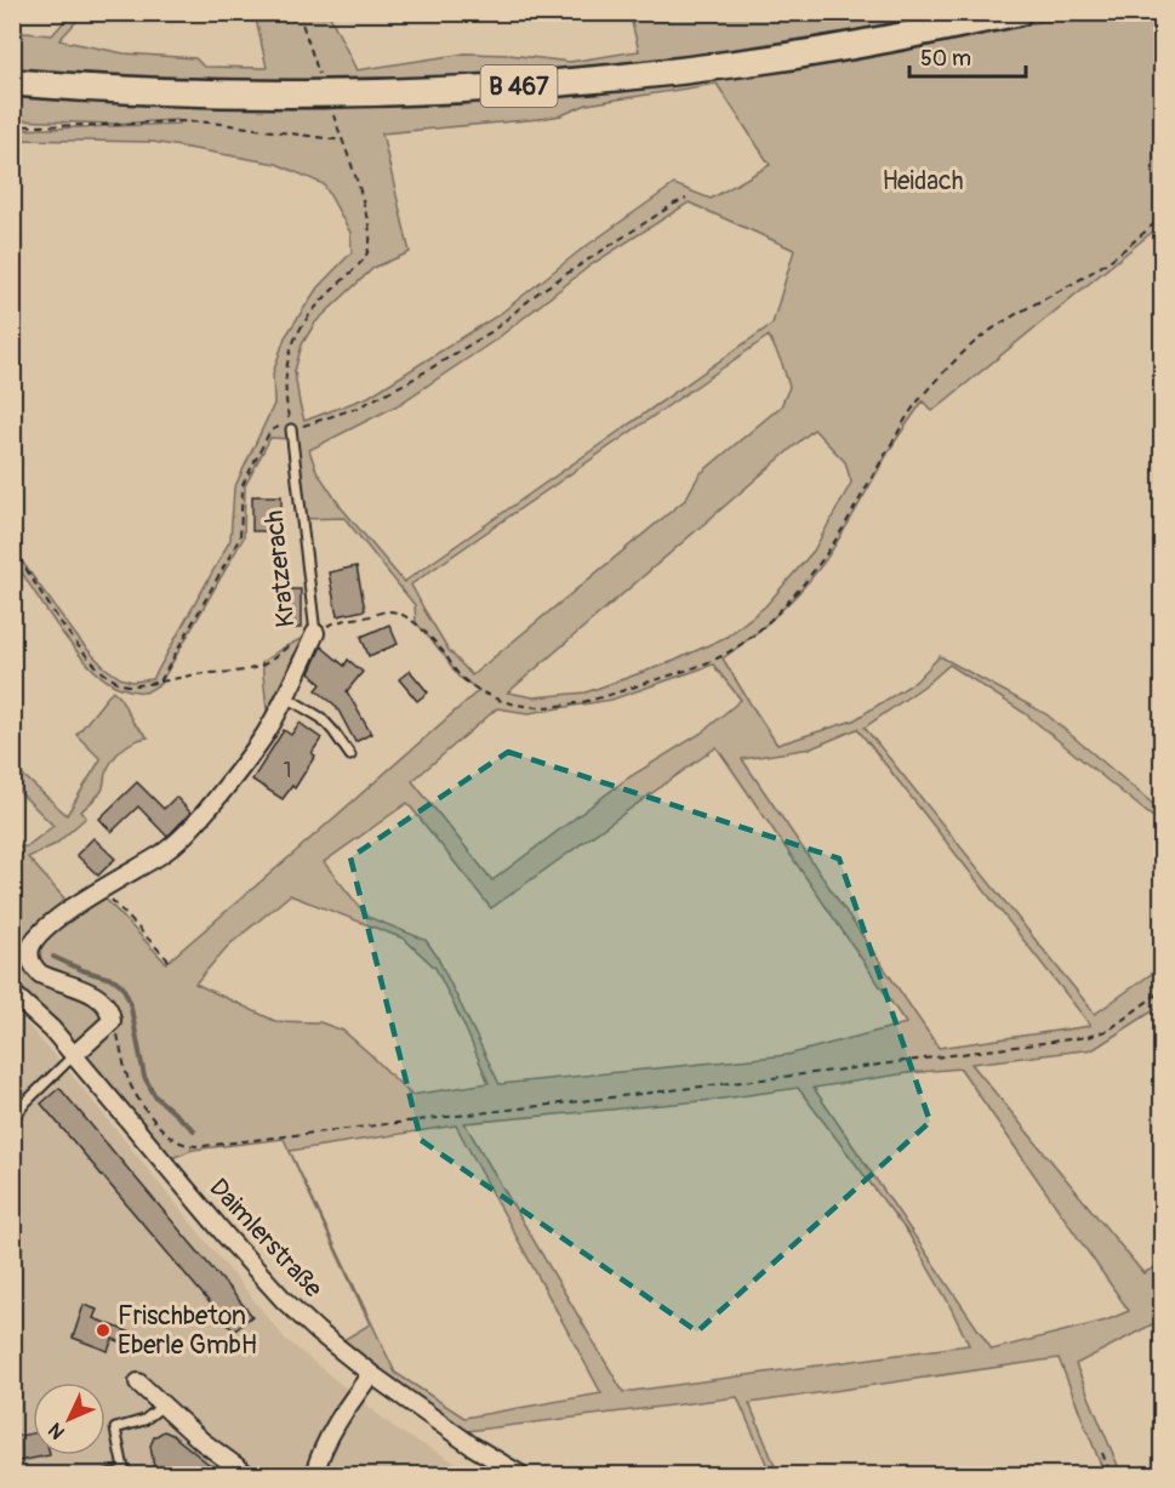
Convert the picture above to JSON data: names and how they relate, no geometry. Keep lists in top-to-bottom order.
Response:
{
  "streets": {
    "main road": ["B 467"],
    "street": ["Kratzerach", "Daimlerstraße"]
  },
  "parks": ["Heidach"],
  "places": ["Frischbeton Eberle GmbH"],
  "house_numbers": ["1"],
  "scale_bar": "50 m",
  "north": "bottom left"
}
